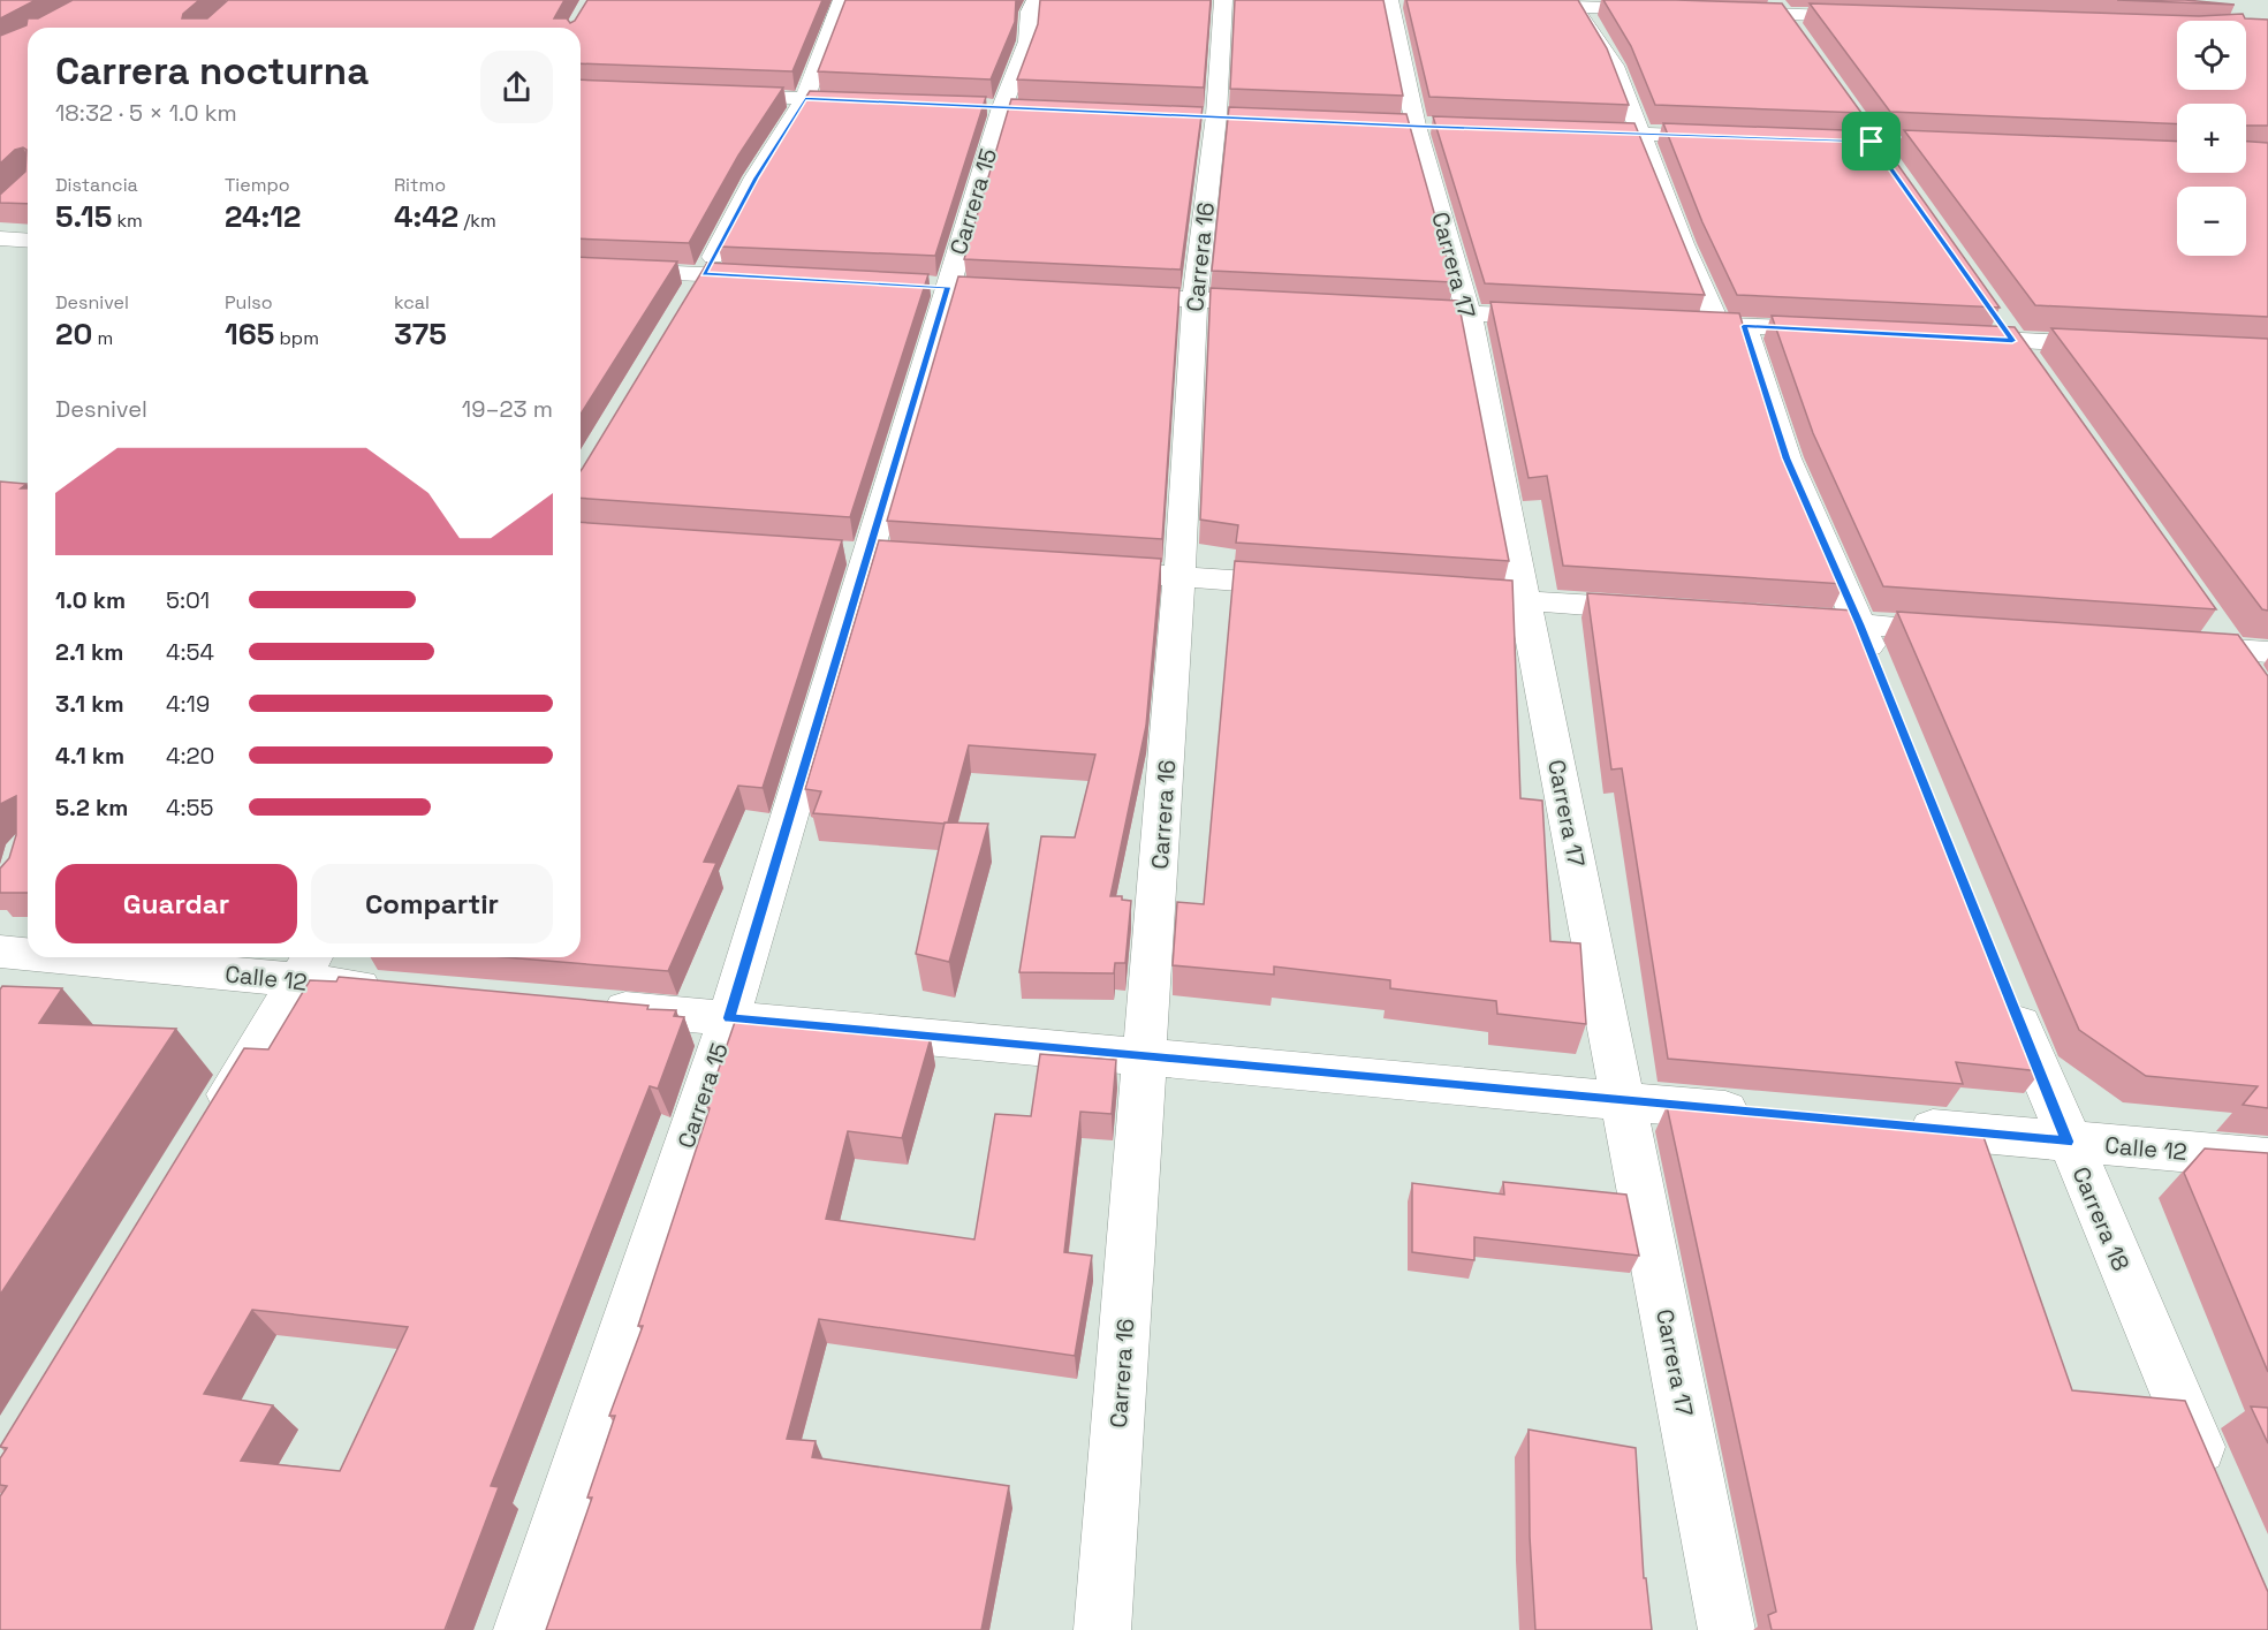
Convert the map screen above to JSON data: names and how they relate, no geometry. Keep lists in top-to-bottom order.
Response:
{
  "streets": {
    "street": [
      "Carrera 15",
      "Carrera 16",
      "Carrera 17",
      "Calle 12",
      "Carrera 18"
    ]
  },
  "crossings": [
    ["Calle 12", "Carrera 18"]
  ],
  "page": {
    "map_buttons": ["+", "−"],
    "heading": ["Carrera nocturna", "18:32 · 5 × 1.0 km"],
    "stats": [
      ["Distancia", "5.15 km"],
      ["Tiempo", "24:12"],
      ["Ritmo", "4:42 /km"],
      ["Desnivel", "20 m"],
      ["Pulso", "165 bpm"],
      ["kcal", "375"]
    ],
    "chart": ["Desnivel", "19–23 m"],
    "list": [
      {
        "name": "1.0 km",
        "note": "5:01"
      },
      {
        "name": "2.1 km",
        "note": "4:54"
      },
      {
        "name": "3.1 km",
        "note": "4:19"
      },
      {
        "name": "4.1 km",
        "note": "4:20"
      },
      {
        "name": "5.2 km",
        "note": "4:55"
      }
    ],
    "buttons": ["Guardar", "Compartir"]
  }
}
